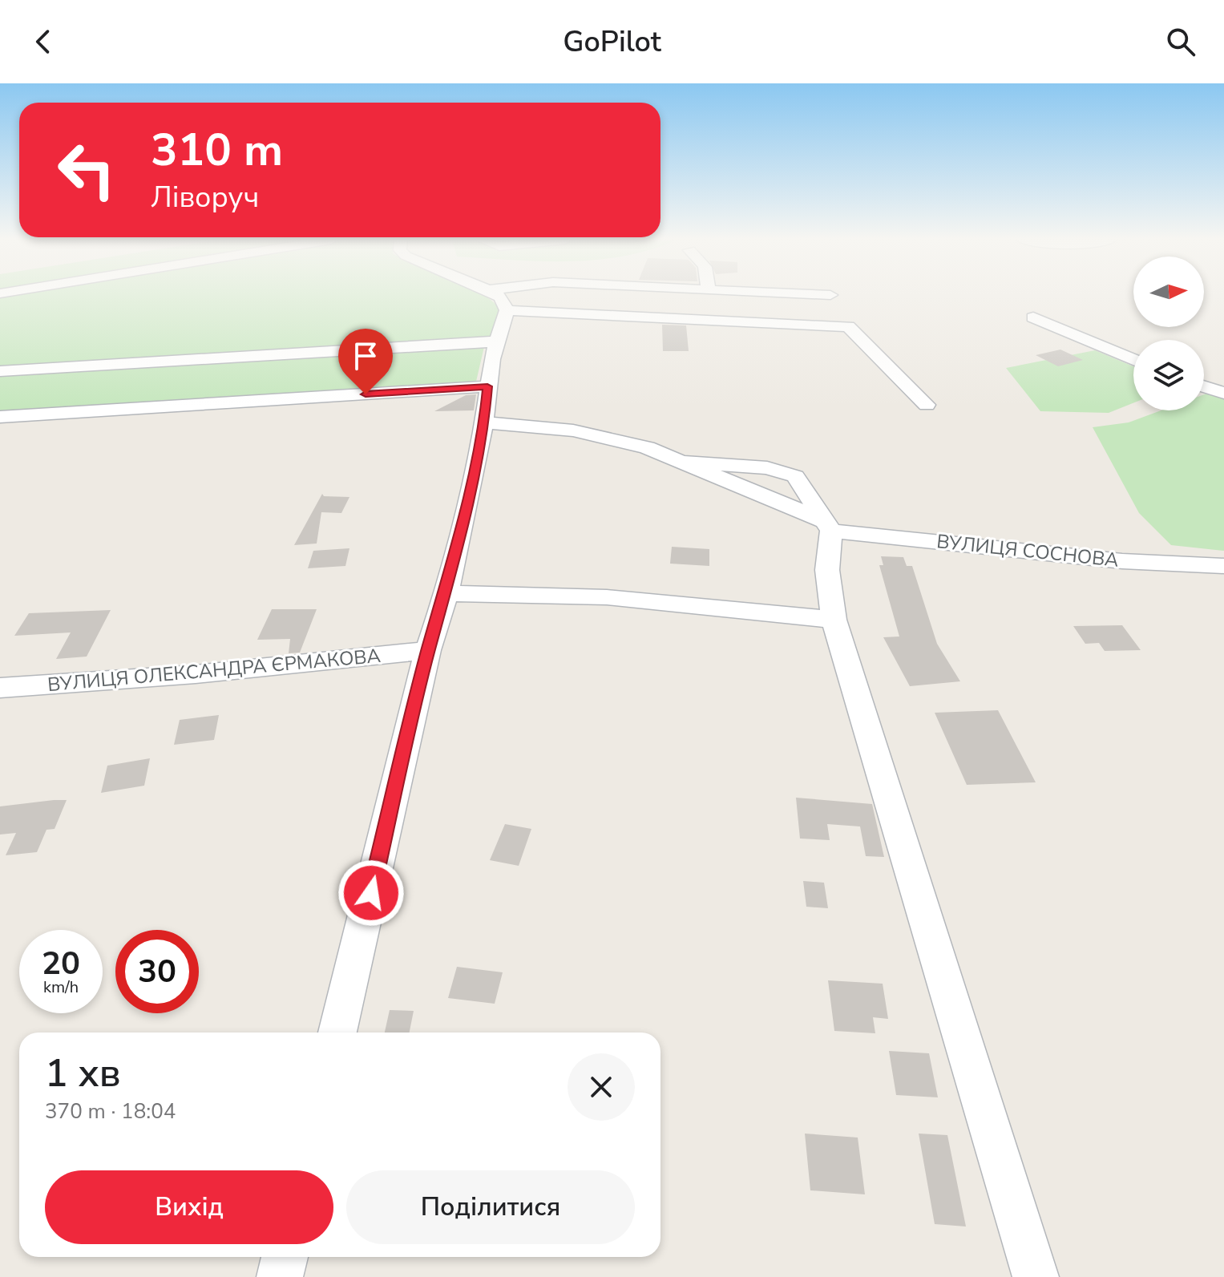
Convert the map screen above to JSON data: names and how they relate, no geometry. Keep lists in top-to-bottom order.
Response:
{
  "streets": {
    "street": ["ВУЛИЦЯ СОСНОВА", "ВУЛИЦЯ ОЛЕКСАНДРА ЄРМАКОВА"]
  },
  "north": "right",
  "page": {
    "header": "GoPilot",
    "turn": ["310 m", "Ліворуч"],
    "speed": "20 km/h",
    "limit": "30",
    "heading": ["1 хв", "370 m · 18:04"],
    "buttons": ["Вихід", "Поділитися"]
  }
}
